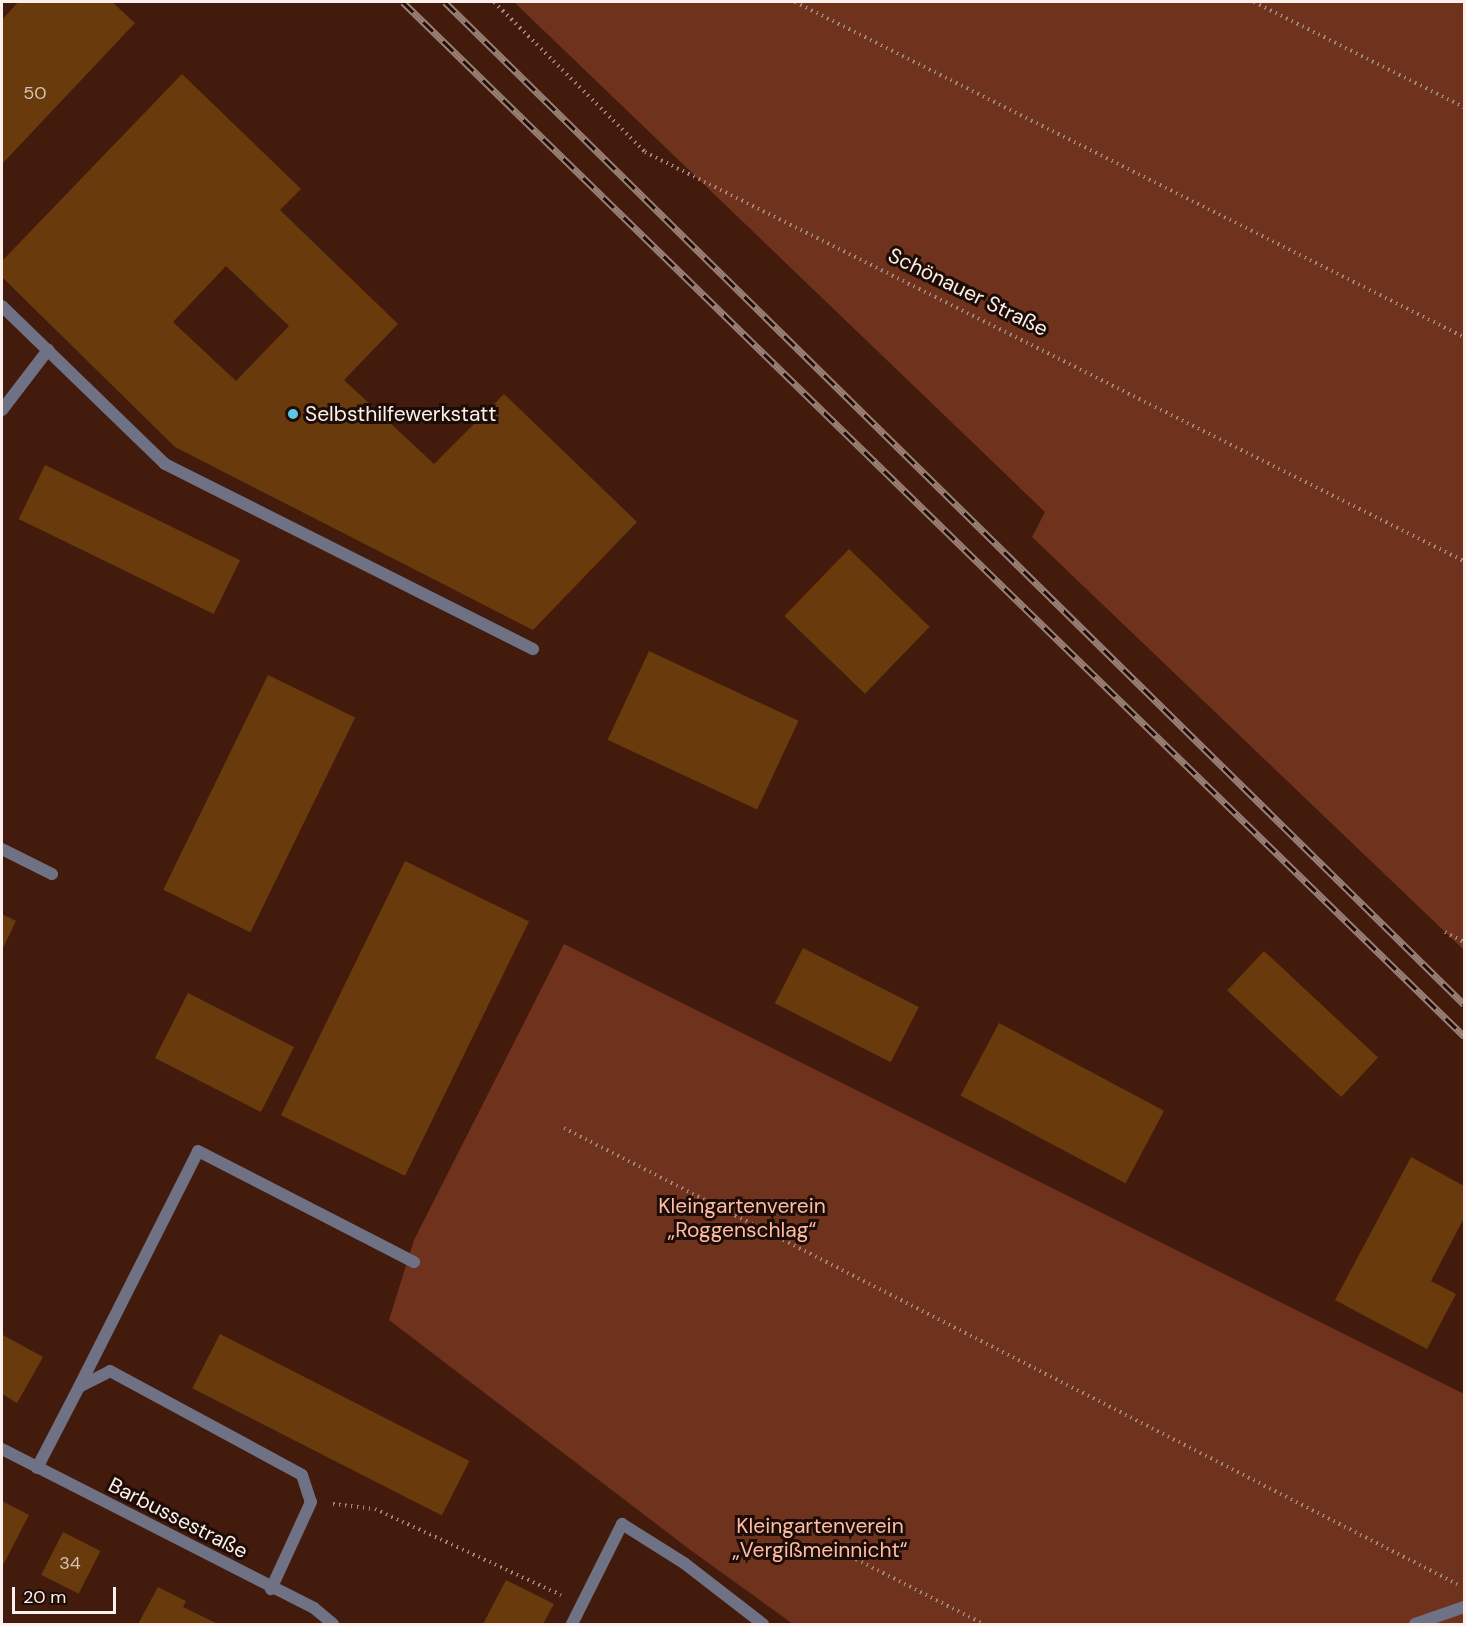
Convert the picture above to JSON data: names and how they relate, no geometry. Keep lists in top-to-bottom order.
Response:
{
  "streets": {
    "street": ["Barbussestraße"],
    "path": ["Schönauer Straße"]
  },
  "parks": ["Kleingartenverein „Roggenschlag“", "Kleingartenverein „Vergißmeinnicht“"],
  "places": ["Selbsthilfewerkstatt"],
  "house_numbers": ["50", "34"],
  "scale_bar": "20 m"
}
